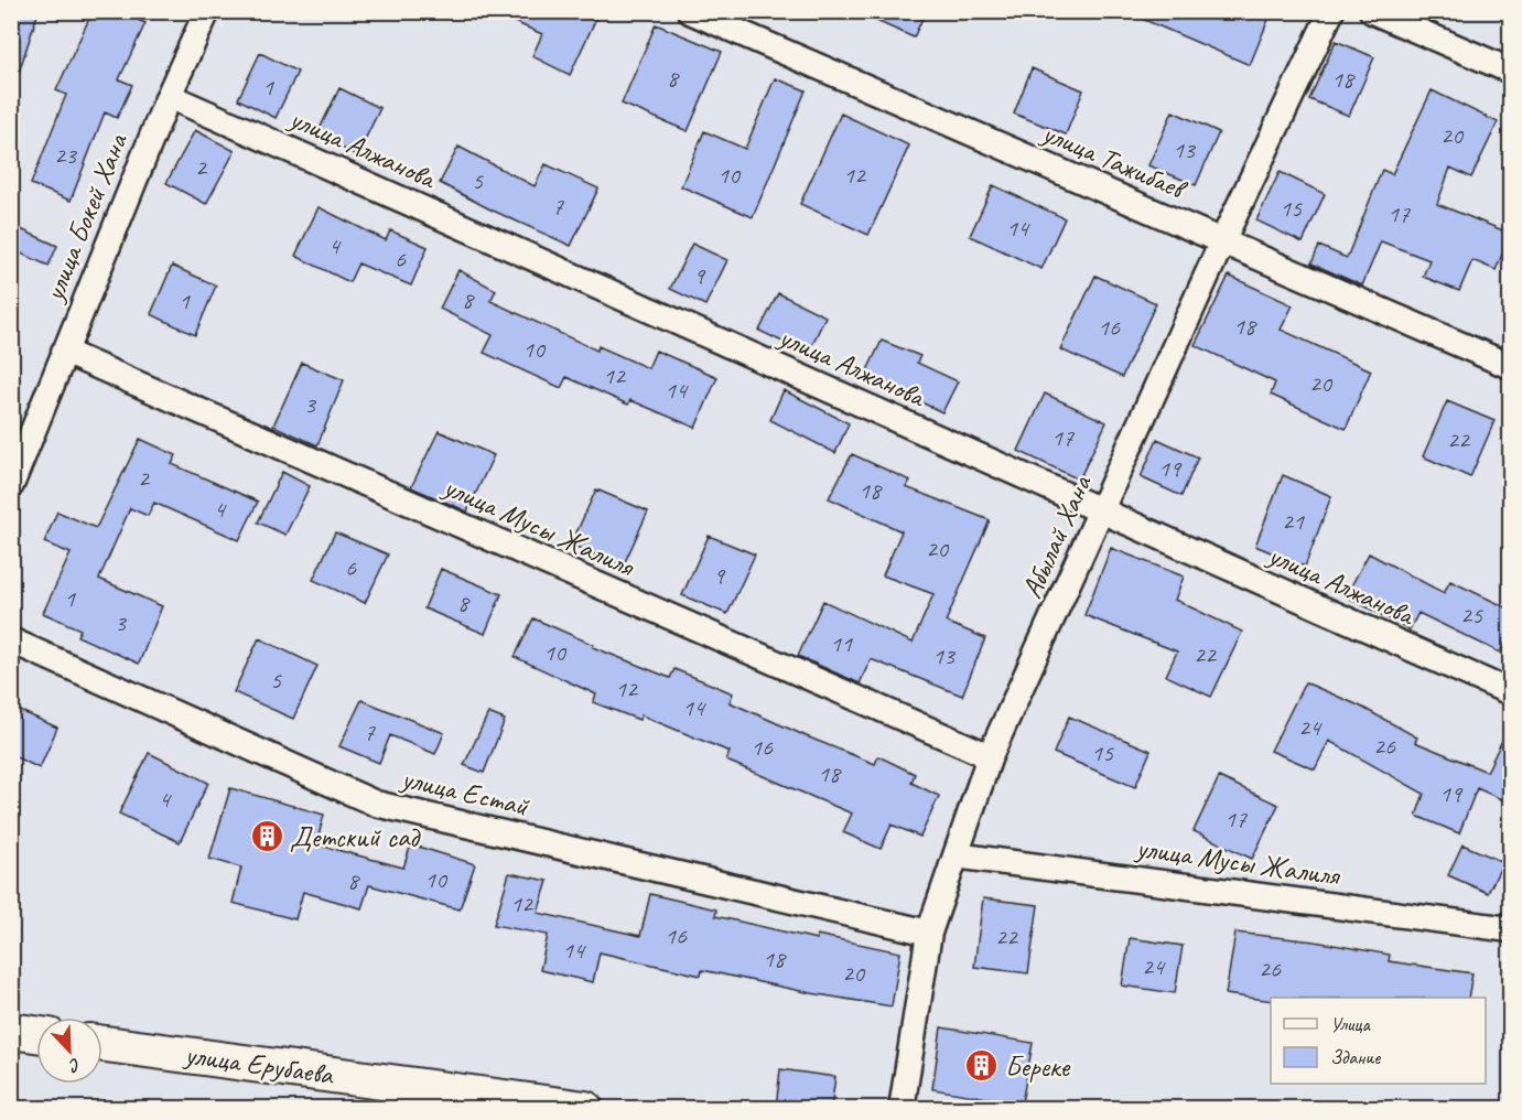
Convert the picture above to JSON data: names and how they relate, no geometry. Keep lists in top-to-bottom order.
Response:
{
  "streets": {
    "street": [
      "улица Алжанова",
      "улица Тажибаев",
      "улица Бокей Хана",
      "улица Мусы Жалиля",
      "Абылай Хана",
      "улица Естай",
      "улица Ерубаева"
    ]
  },
  "crossings": [
    ["улица Алжанова", "улица Бокей Хана"],
    ["улица Алжанова", "Абылай Хана"],
    ["улица Тажибаев", "Абылай Хана"],
    ["улица Бокей Хана", "улица Мусы Жалиля"],
    ["улица Мусы Жалиля", "Абылай Хана"],
    ["Абылай Хана", "улица Естай"]
  ],
  "places": {
    "building": ["Детский сад", "Береке"]
  },
  "house_numbers": [
    "8",
    "18",
    "1",
    "20",
    "13",
    "23",
    "2",
    "10",
    "12",
    "5",
    "7",
    "15",
    "17",
    "14",
    "4",
    "6",
    "9",
    "8",
    "1",
    "18",
    "16",
    "10",
    "12",
    "20",
    "14",
    "3",
    "17",
    "22",
    "19",
    "2",
    "18",
    "4",
    "21",
    "20",
    "6",
    "9",
    "1",
    "8",
    "25",
    "3",
    "11",
    "10",
    "22",
    "13",
    "5",
    "12",
    "14",
    "24",
    "7",
    "26",
    "16",
    "15",
    "18",
    "19",
    "4",
    "17",
    "10",
    "8",
    "12",
    "16",
    "22",
    "14",
    "18",
    "24",
    "26",
    "20"
  ],
  "legend": ["Улица", "Здание"],
  "north": "bottom right"
}
